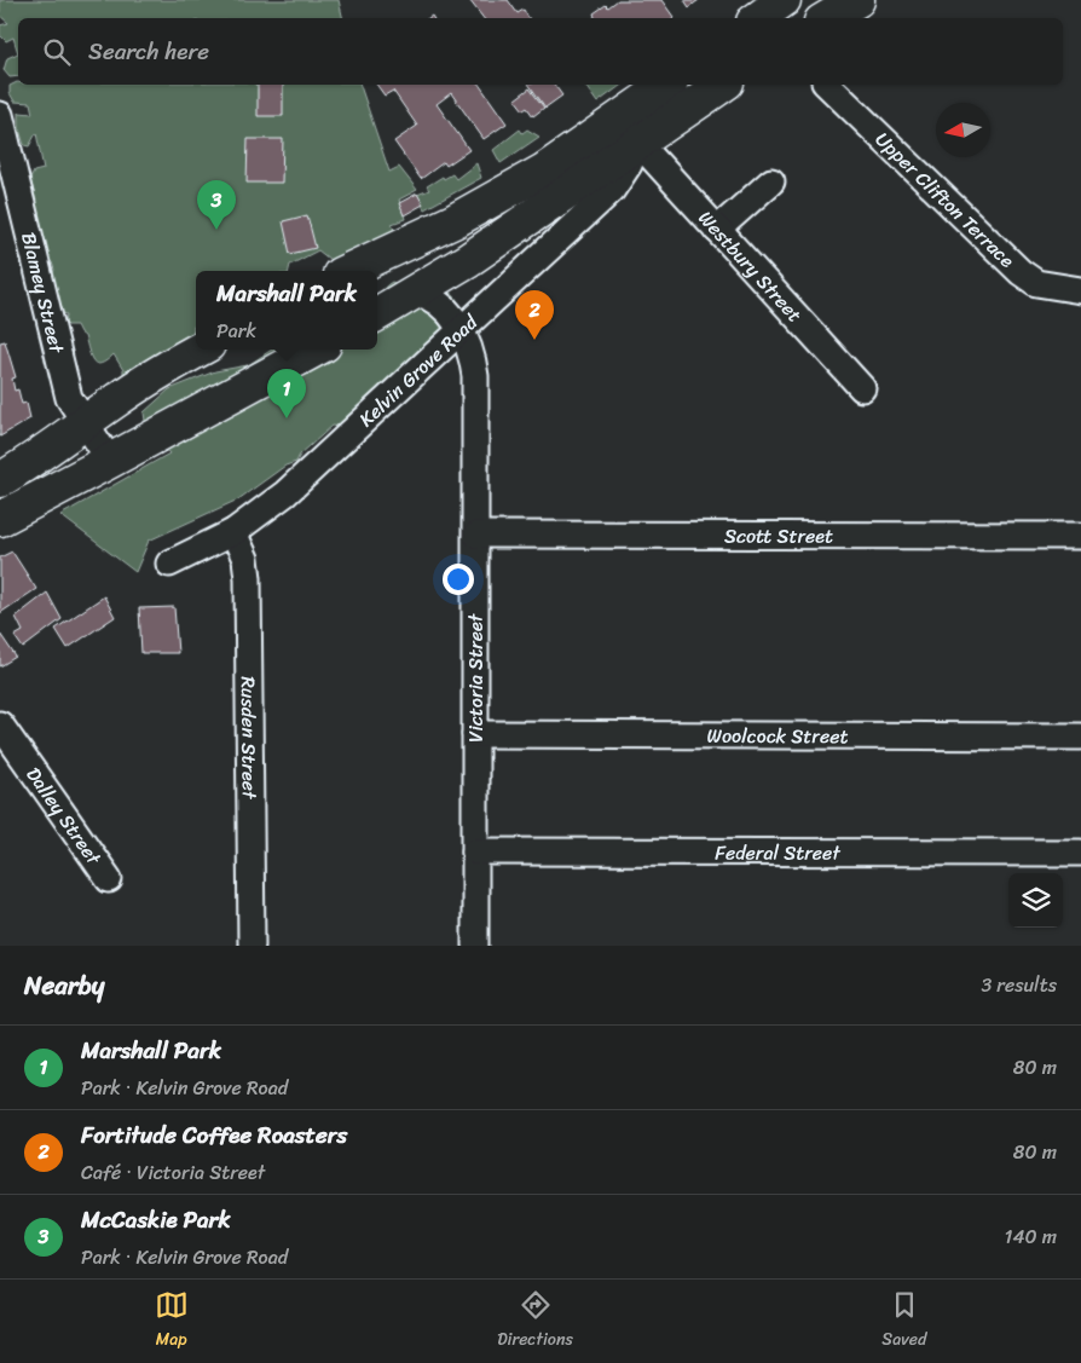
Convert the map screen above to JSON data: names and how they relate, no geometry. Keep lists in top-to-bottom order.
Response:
{
  "streets": {
    "main road": ["Kelvin Grove Road"],
    "street": [
      "Upper Clifton Terrace",
      "Westbury Street",
      "Blamey Street",
      "Scott Street",
      "Victoria Street",
      "Woolcock Street",
      "Rusden Street",
      "Dalley Street",
      "Federal Street"
    ]
  },
  "crossings": [
    ["Westbury Street", "Kelvin Grove Road"],
    ["Kelvin Grove Road", "Victoria Street"],
    ["Kelvin Grove Road", "Rusden Street"],
    ["Scott Street", "Victoria Street"],
    ["Victoria Street", "Woolcock Street"],
    ["Victoria Street", "Federal Street"]
  ],
  "north": "left",
  "page": {
    "search": "Search here",
    "pins": ["3", "2", "1"],
    "popup": ["Marshall Park", "Park"],
    "heading": ["Nearby", "3 results"],
    "list": [
      {
        "mark": "1",
        "name": "Marshall Park",
        "note": "Park · Kelvin Grove Road",
        "value": "80 m"
      },
      {
        "mark": "2",
        "name": "Fortitude Coffee Roasters",
        "note": "Café · Victoria Street",
        "value": "80 m"
      },
      {
        "mark": "3",
        "name": "McCaskie Park",
        "note": "Park · Kelvin Grove Road",
        "value": "140 m"
      }
    ],
    "nav": ["Map", "Directions", "Saved"]
  }
}
